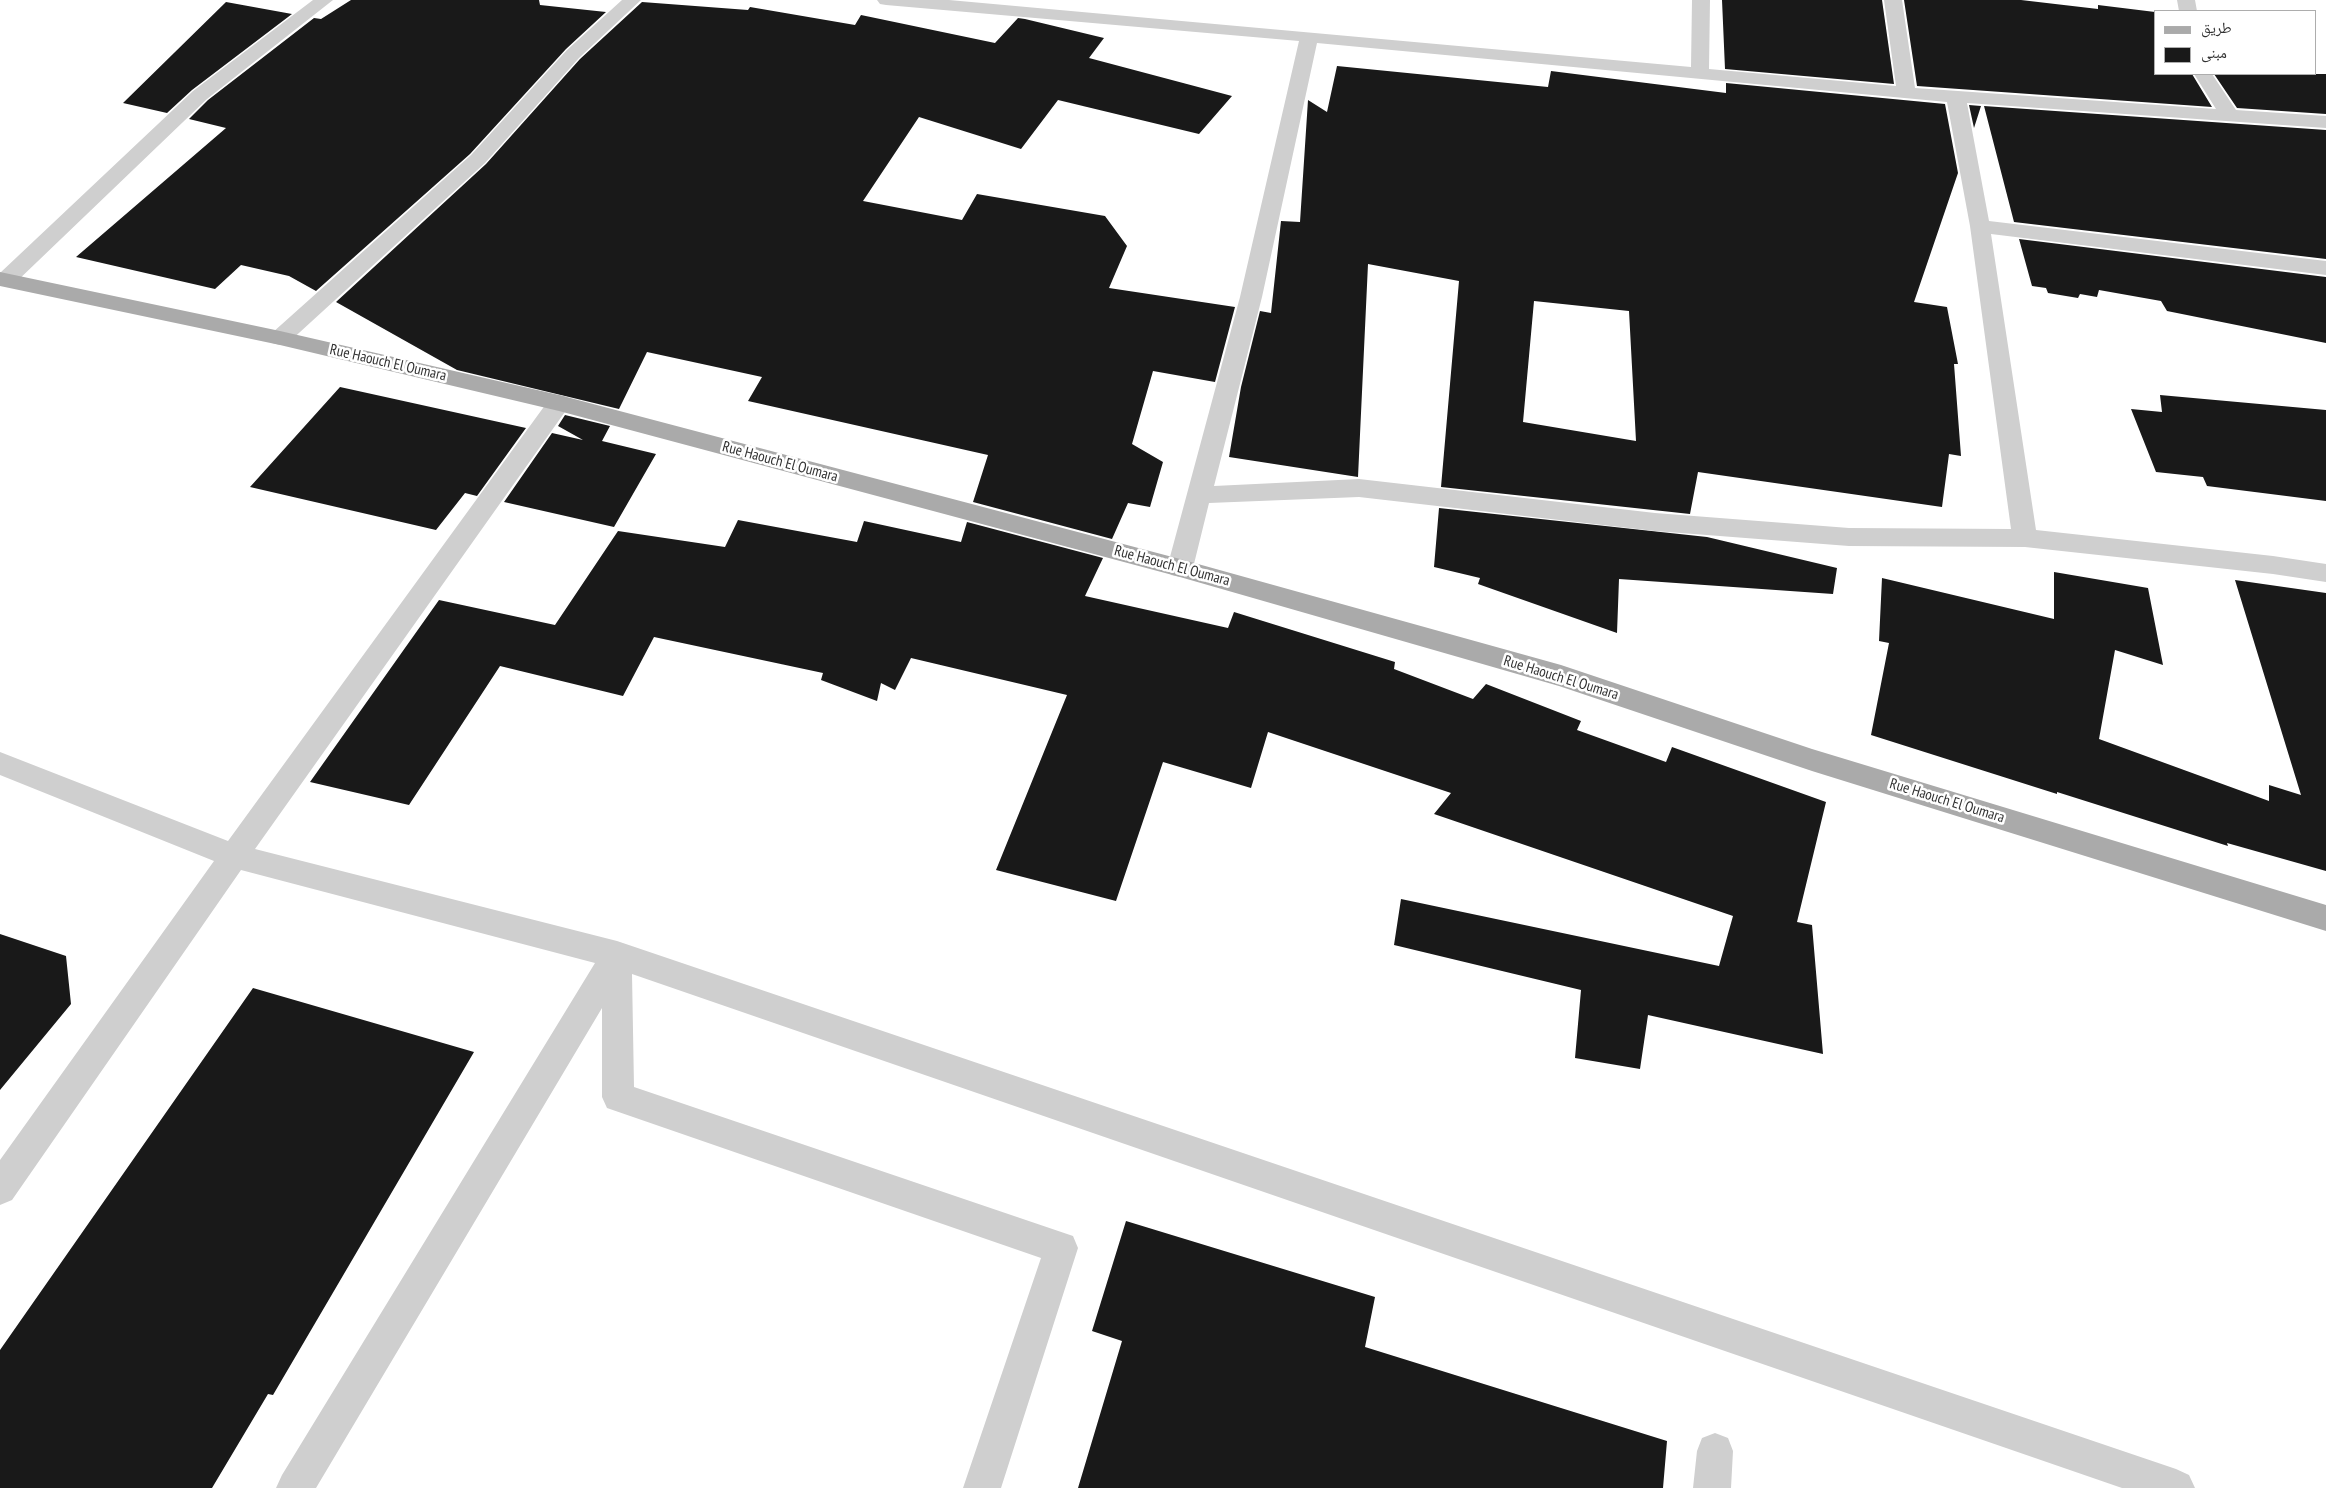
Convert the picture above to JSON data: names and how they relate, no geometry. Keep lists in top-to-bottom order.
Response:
{
  "streets": {
    "main road": ["Rue Haouch El Oumara"]
  },
  "legend": ["طريق", "مبنى"]
}
